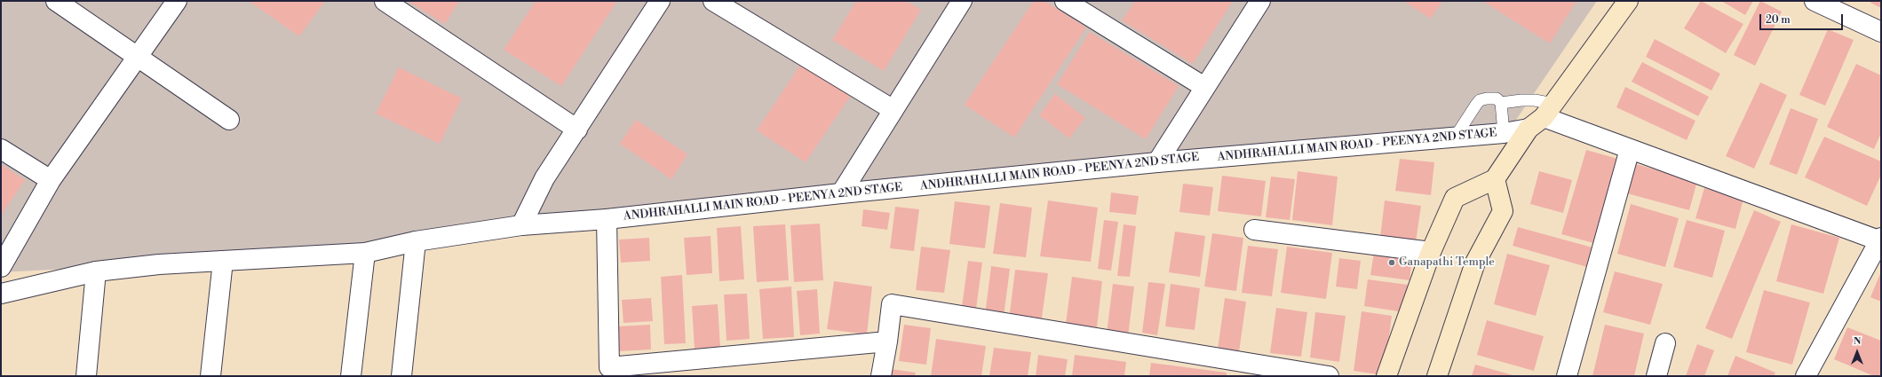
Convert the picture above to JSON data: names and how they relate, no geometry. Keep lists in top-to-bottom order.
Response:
{
  "streets": {
    "street": ["ANDHRAHALLI MAIN ROAD - PEENYA 2ND STAGE"]
  },
  "places": ["Ganapathi Temple"],
  "scale_bar": "20 m",
  "north": "top"
}
